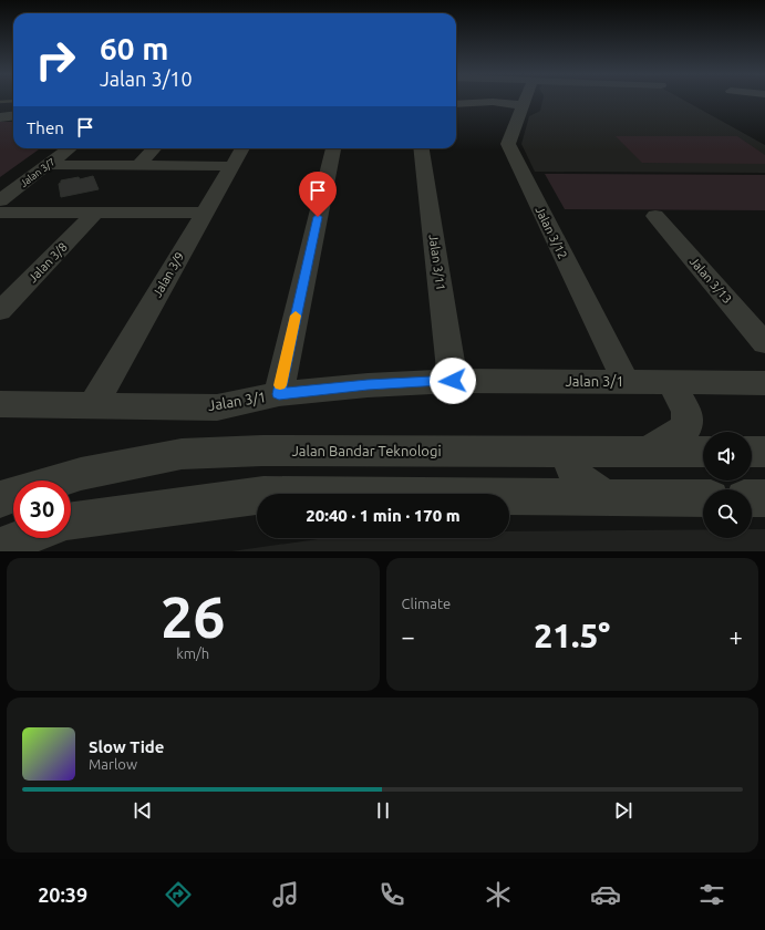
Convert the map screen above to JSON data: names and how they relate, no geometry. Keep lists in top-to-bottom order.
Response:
{
  "streets": {
    "street": [
      "Jalan 3/7",
      "Jalan 3/12",
      "Jalan 3/8",
      "Jalan 3/11",
      "Jalan 3/9",
      "Jalan 3/13",
      "Jalan 3/1",
      "Jalan Bandar Teknologi"
    ]
  },
  "crossings": [
    ["Jalan 3/12", "Jalan 3/1"],
    ["Jalan 3/11", "Jalan 3/1"],
    ["Jalan 3/9", "Jalan 3/1"]
  ],
  "page": {
    "turn": ["60 m", "Jalan 3/10"],
    "then": "Then",
    "limit": "30",
    "trip": "20:40 · 1 min · 170 m",
    "tile": [
      ["26", "km/h"],
      "Climate"
    ],
    "heat": ["−", "21.5°", "+"],
    "song": ["Slow Tide", "Marlow"],
    "tabs": "20:39"
  }
}
